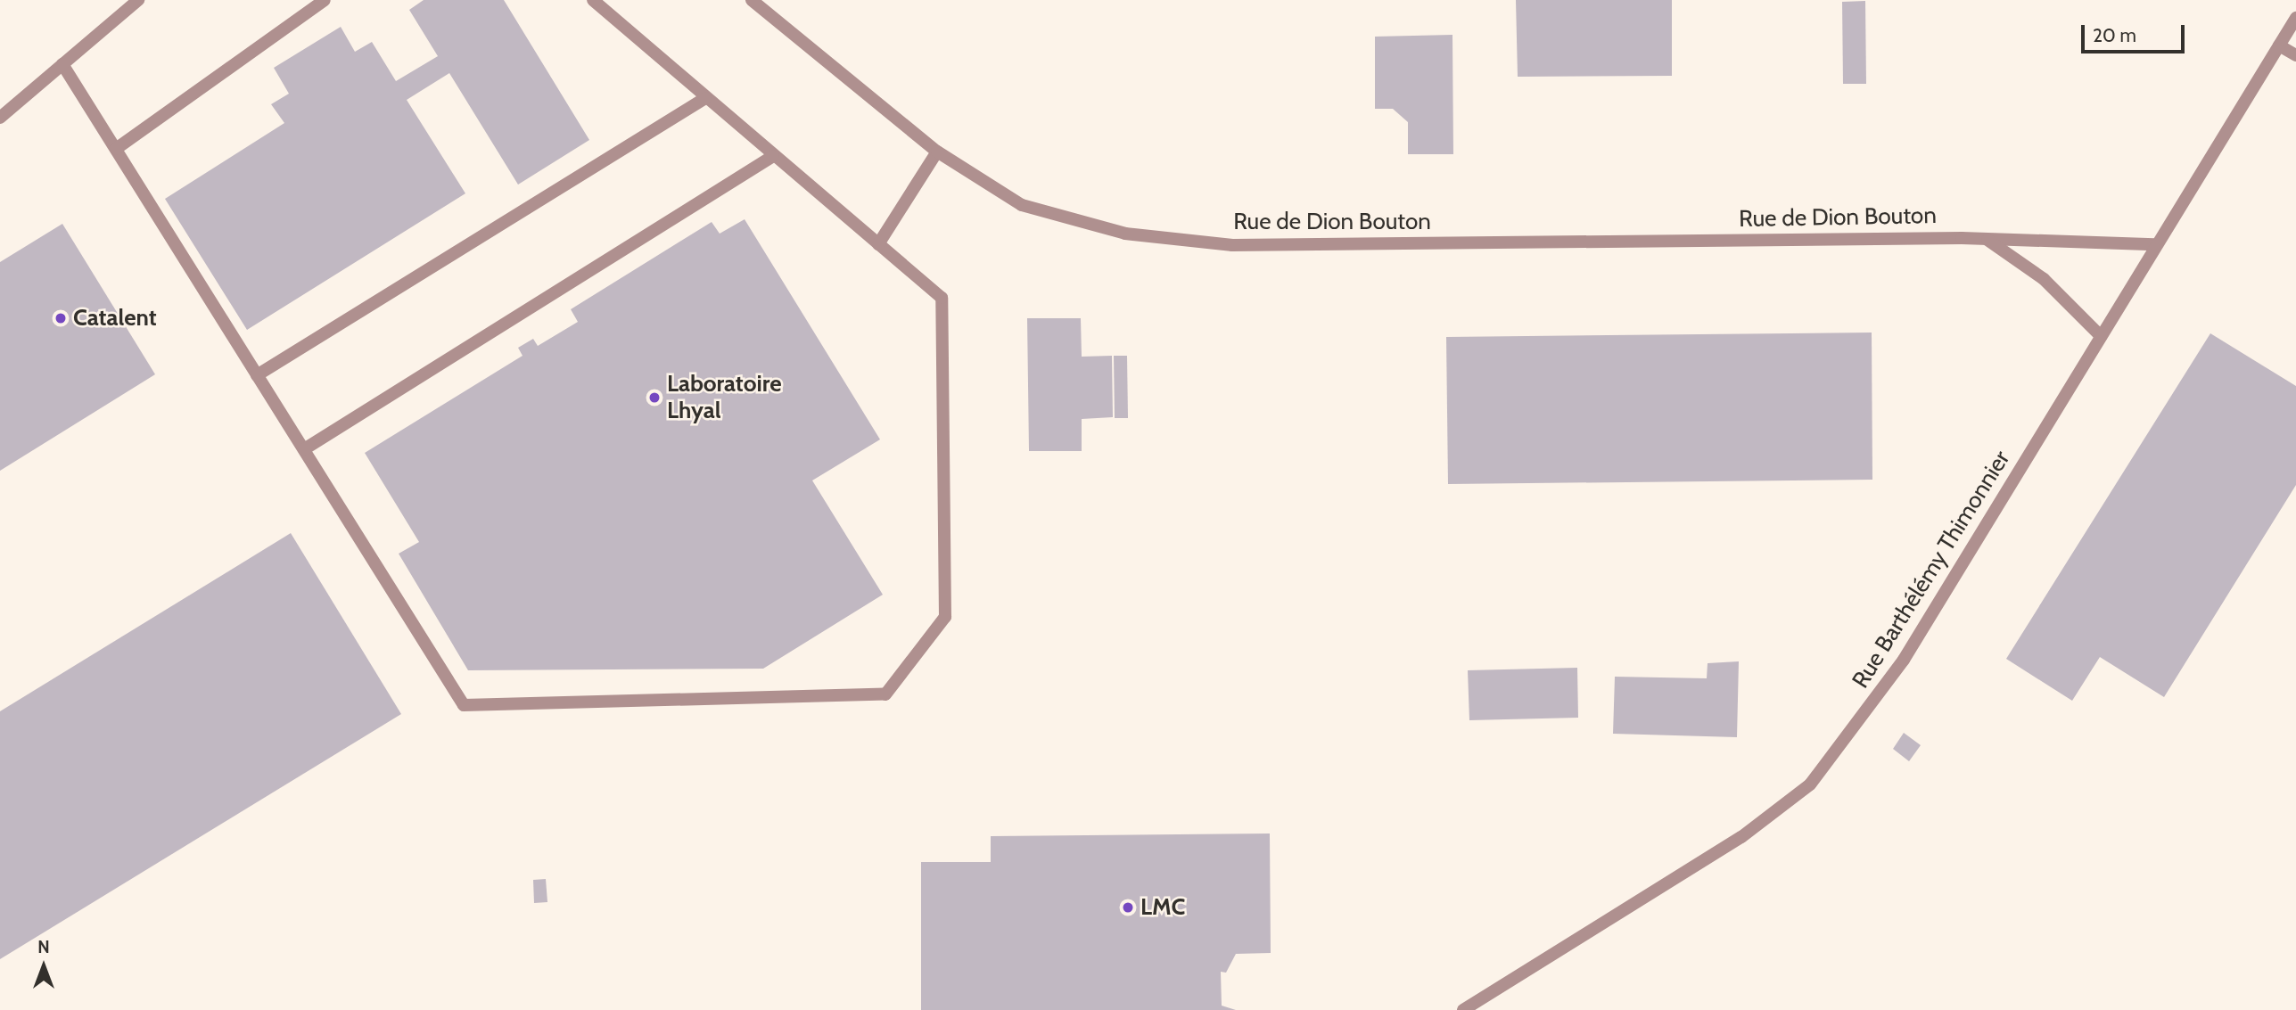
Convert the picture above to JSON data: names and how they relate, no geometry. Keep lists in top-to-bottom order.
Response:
{
  "streets": {
    "street": ["Rue de Dion Bouton", "Rue Barthélémy Thimonnier"]
  },
  "crossings": [
    ["Rue de Dion Bouton", "Rue Barthélémy Thimonnier"]
  ],
  "places": ["Catalent", "Laboratoire Lhyal", "LMC"],
  "scale_bar": "20 m",
  "north": "top"
}
